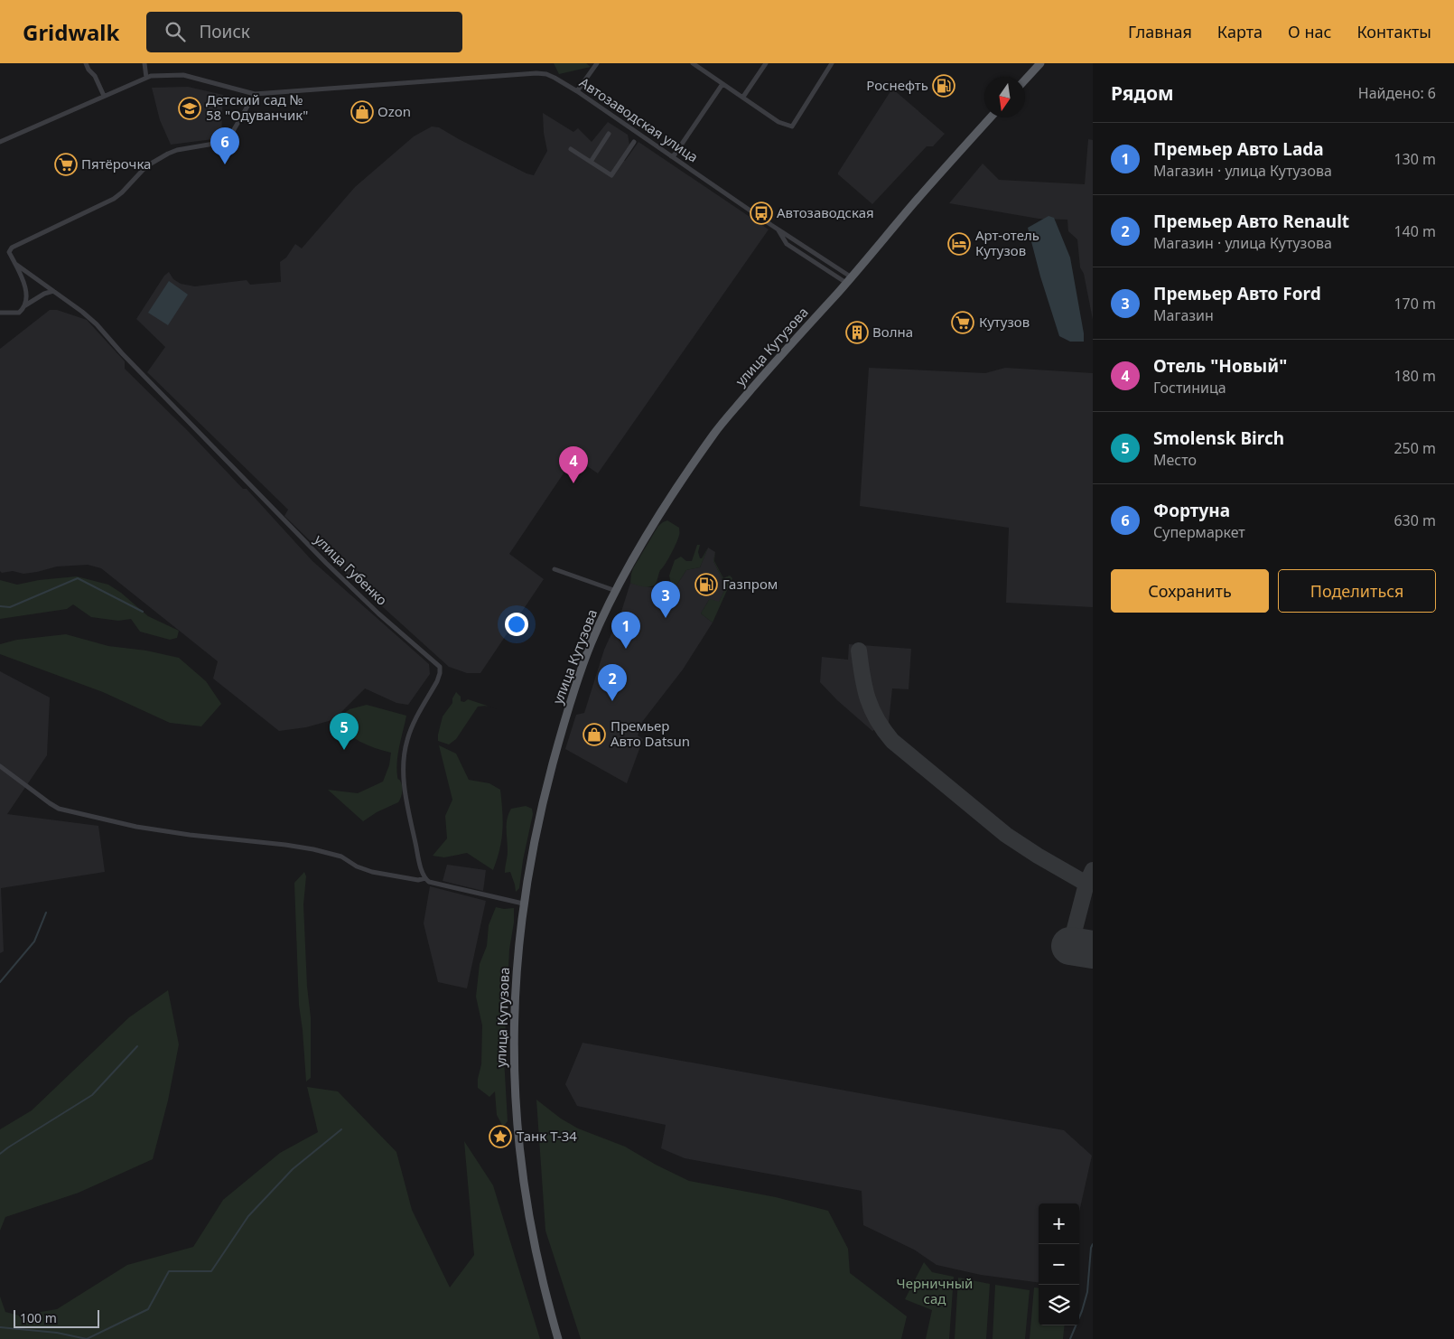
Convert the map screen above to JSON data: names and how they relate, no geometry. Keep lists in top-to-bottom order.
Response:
{
  "streets": {
    "main road": ["улица Кутузова"],
    "street": ["Автозаводская улица", "улица Губенко"]
  },
  "crossings": [
    ["Автозаводская улица", "улица Кутузова"]
  ],
  "parks": ["Черничный сад"],
  "places": {
    "fuel station": ["Роснефть", "Газпром"],
    "school or university": ["Детский сад № 58 \"Одуванчик\""],
    "shop": ["Ozon", "Премьер Авто Datsun"],
    "supermarket": ["Пятёрочка", "Кутузов"],
    "bus stop": ["Автозаводская"],
    "hotel": ["Арт-отель Кутузов"],
    "building": ["Волна"],
    "place": ["Танк Т-34"]
  },
  "scale_bar": "100 m",
  "north": "bottom",
  "page": {
    "header": "Gridwalk",
    "search": "Поиск",
    "nav": [
      "Главная",
      "Карта",
      "О нас",
      "Контакты"
    ],
    "heading": ["Рядом", "Найдено: 6"],
    "list": [
      {
        "mark": "1",
        "name": "Премьер Авто Lada",
        "note": "Магазин · улица Кутузова",
        "value": "130 m"
      },
      {
        "mark": "2",
        "name": "Премьер Авто Renault",
        "note": "Магазин · улица Кутузова",
        "value": "140 m"
      },
      {
        "mark": "3",
        "name": "Премьер Авто Ford",
        "note": "Магазин",
        "value": "170 m"
      },
      {
        "mark": "4",
        "name": "Отель \"Новый\"",
        "note": "Гостиница",
        "value": "180 m"
      },
      {
        "mark": "5",
        "name": "Smolensk Birch",
        "note": "Место",
        "value": "250 m"
      },
      {
        "mark": "6",
        "name": "Фортуна",
        "note": "Супермаркет",
        "value": "630 m"
      }
    ],
    "pins": [
      "6",
      "4",
      "3",
      "1",
      "2",
      "5"
    ],
    "buttons": ["Сохранить", "Поделиться"],
    "map_buttons": ["+", "−"],
    "scale": "100 m"
  }
}
